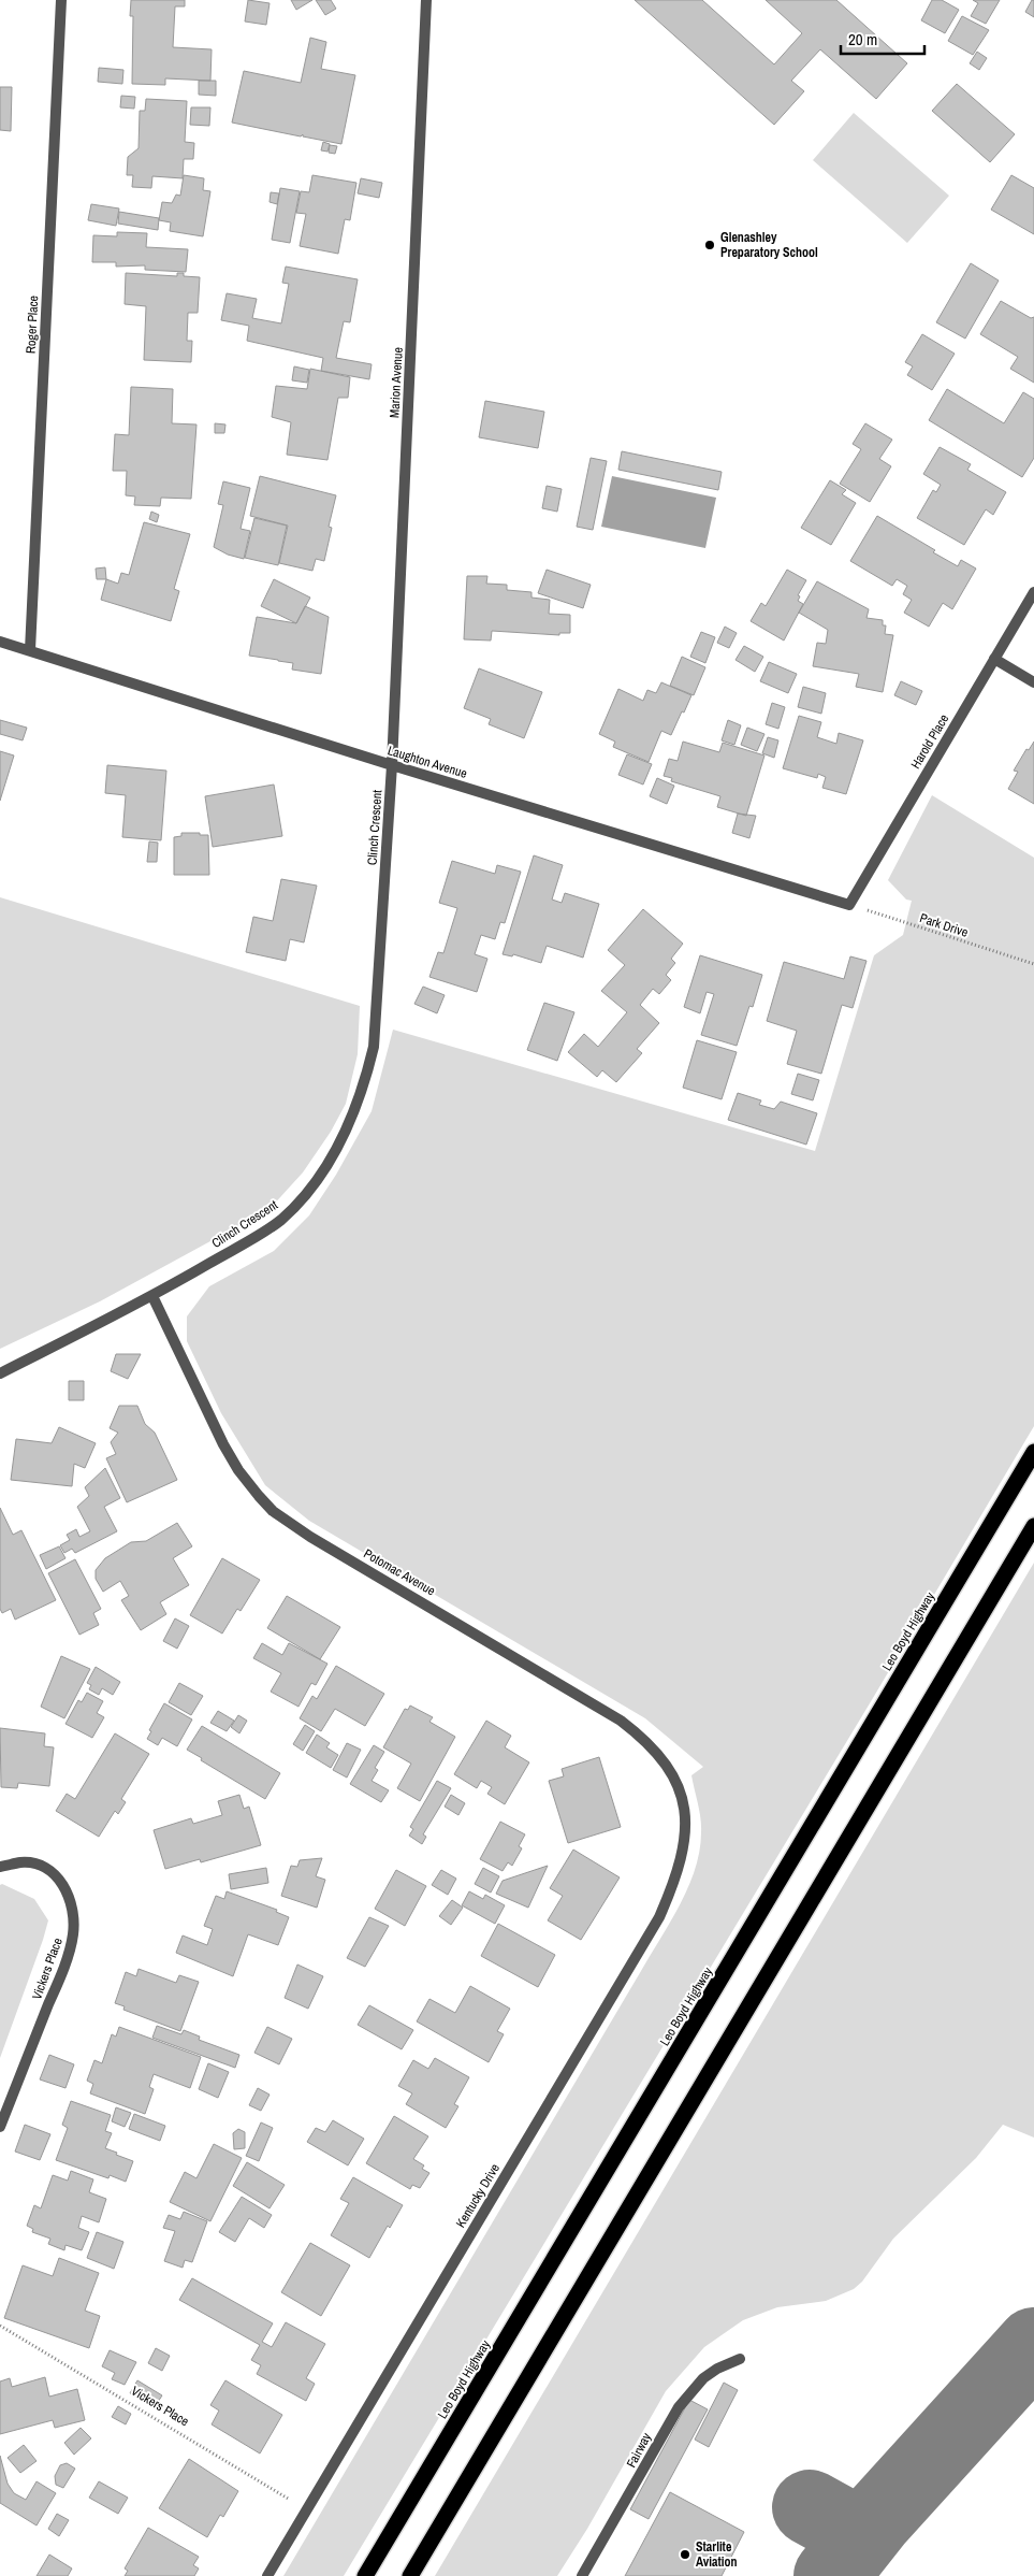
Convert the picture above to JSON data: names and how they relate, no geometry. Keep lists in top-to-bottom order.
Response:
{
  "streets": {
    "highway": ["Leo Boyd Highway"],
    "street": [
      "Roger Place",
      "Marion Avenue",
      "Harold Place",
      "Laughton Avenue",
      "Clinch Crescent",
      "Potomac Avenue",
      "Vickers Place",
      "Kentucky Drive",
      "Fairway"
    ],
    "path": ["Park Drive"]
  },
  "crossings": [
    ["Roger Place", "Laughton Avenue"],
    ["Marion Avenue", "Laughton Avenue"],
    ["Marion Avenue", "Clinch Crescent"],
    ["Harold Place", "Laughton Avenue"],
    ["Harold Place", "Park Drive"],
    ["Laughton Avenue", "Clinch Crescent"],
    ["Laughton Avenue", "Park Drive"],
    ["Clinch Crescent", "Potomac Avenue"],
    ["Potomac Avenue", "Kentucky Drive"],
    ["Vickers Place", "Kentucky Drive"]
  ],
  "places": ["Glenashley Preparatory School", "Starlite Aviation"],
  "scale_bar": "20 m"
}
